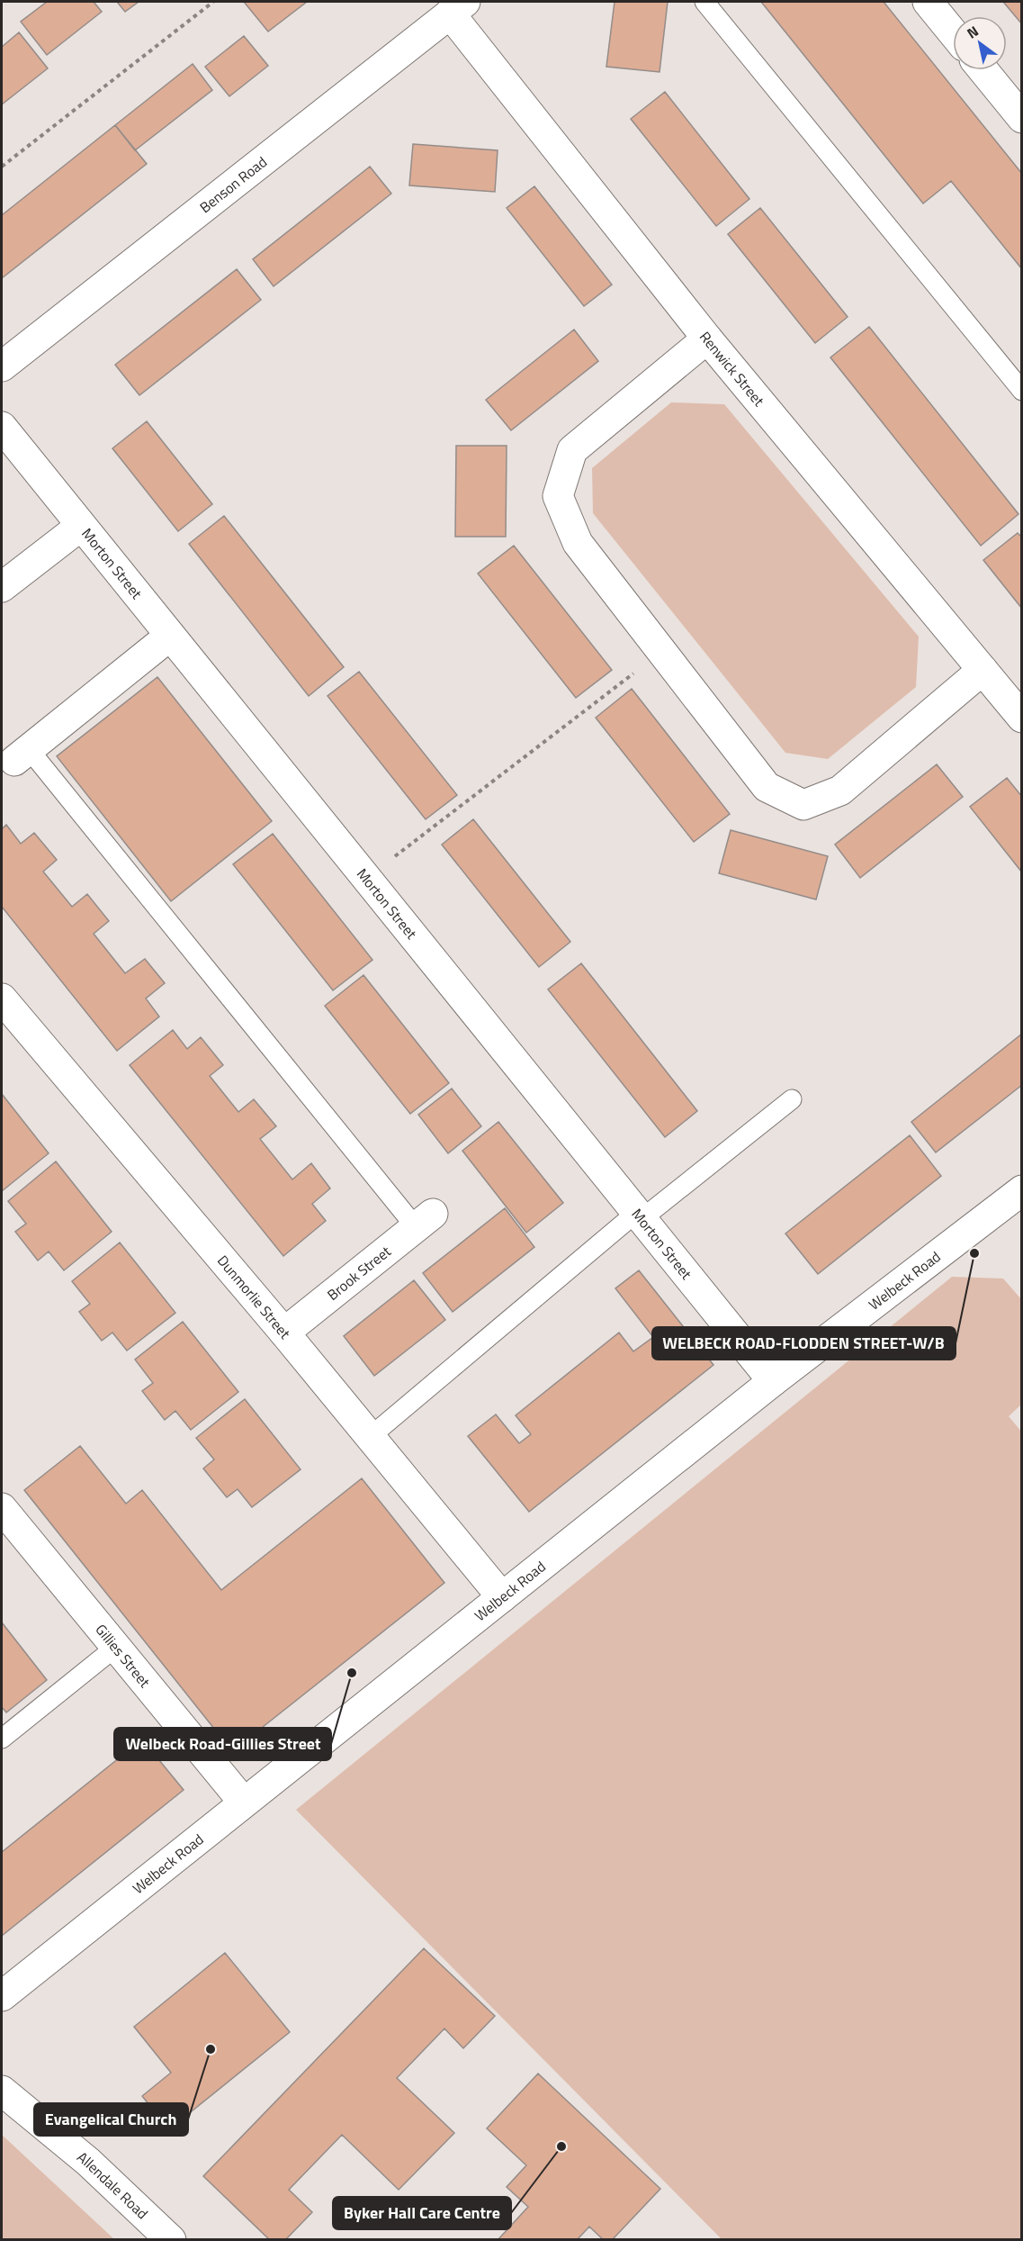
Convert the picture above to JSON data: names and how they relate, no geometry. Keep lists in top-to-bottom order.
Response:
{
  "streets": {
    "street": [
      "Benson Road",
      "Renwick Street",
      "Morton Street",
      "Brook Street",
      "Welbeck Road",
      "Dunmorlie Street",
      "Gillies Street",
      "Allendale Road"
    ]
  },
  "crossings": [
    ["Benson Road", "Renwick Street"],
    ["Morton Street", "Welbeck Road"],
    ["Brook Street", "Dunmorlie Street"],
    ["Welbeck Road", "Dunmorlie Street"],
    ["Welbeck Road", "Gillies Street"]
  ],
  "places": [
    "WELBECK ROAD-FLODDEN STREET-W/B",
    "Welbeck Road-Gillies Street",
    "Evangelical Church",
    "Byker Hall Care Centre"
  ],
  "north": "top left"
}
